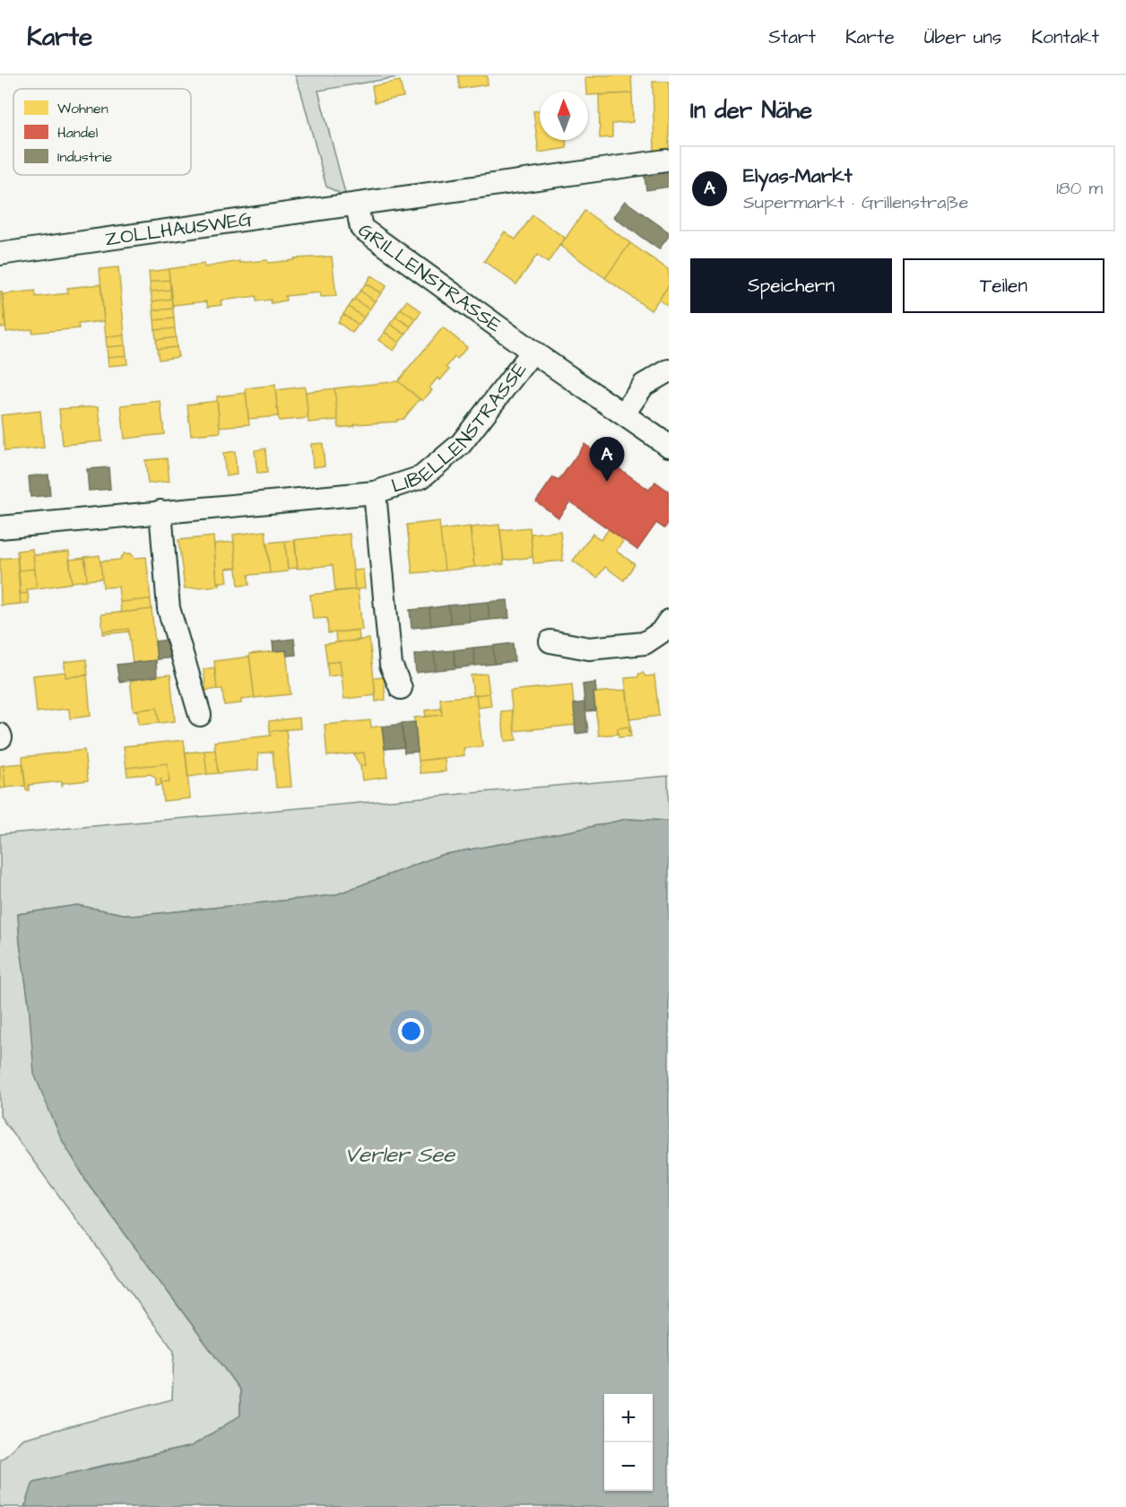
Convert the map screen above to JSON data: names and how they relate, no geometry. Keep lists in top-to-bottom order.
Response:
{
  "streets": {
    "street": ["ZOLLHAUSWEG", "GRILLENSTRASSE", "LIBELLENSTRASSE"]
  },
  "crossings": [
    ["ZOLLHAUSWEG", "GRILLENSTRASSE"],
    ["GRILLENSTRASSE", "LIBELLENSTRASSE"]
  ],
  "water": ["Verler See"],
  "legend": ["Wohnen", "Handel", "Industrie"],
  "north": "top",
  "page": {
    "header": "Karte",
    "nav": [
      "Start",
      "Karte",
      "Über uns",
      "Kontakt"
    ],
    "heading": "In der Nähe",
    "list": [
      {
        "mark": "A",
        "name": "Elyas-Markt",
        "note": "Supermarkt · Grillenstraße",
        "value": "180 m"
      }
    ],
    "buttons": ["Speichern", "Teilen"],
    "pins": "A",
    "map_buttons": ["+", "−"]
  }
}
